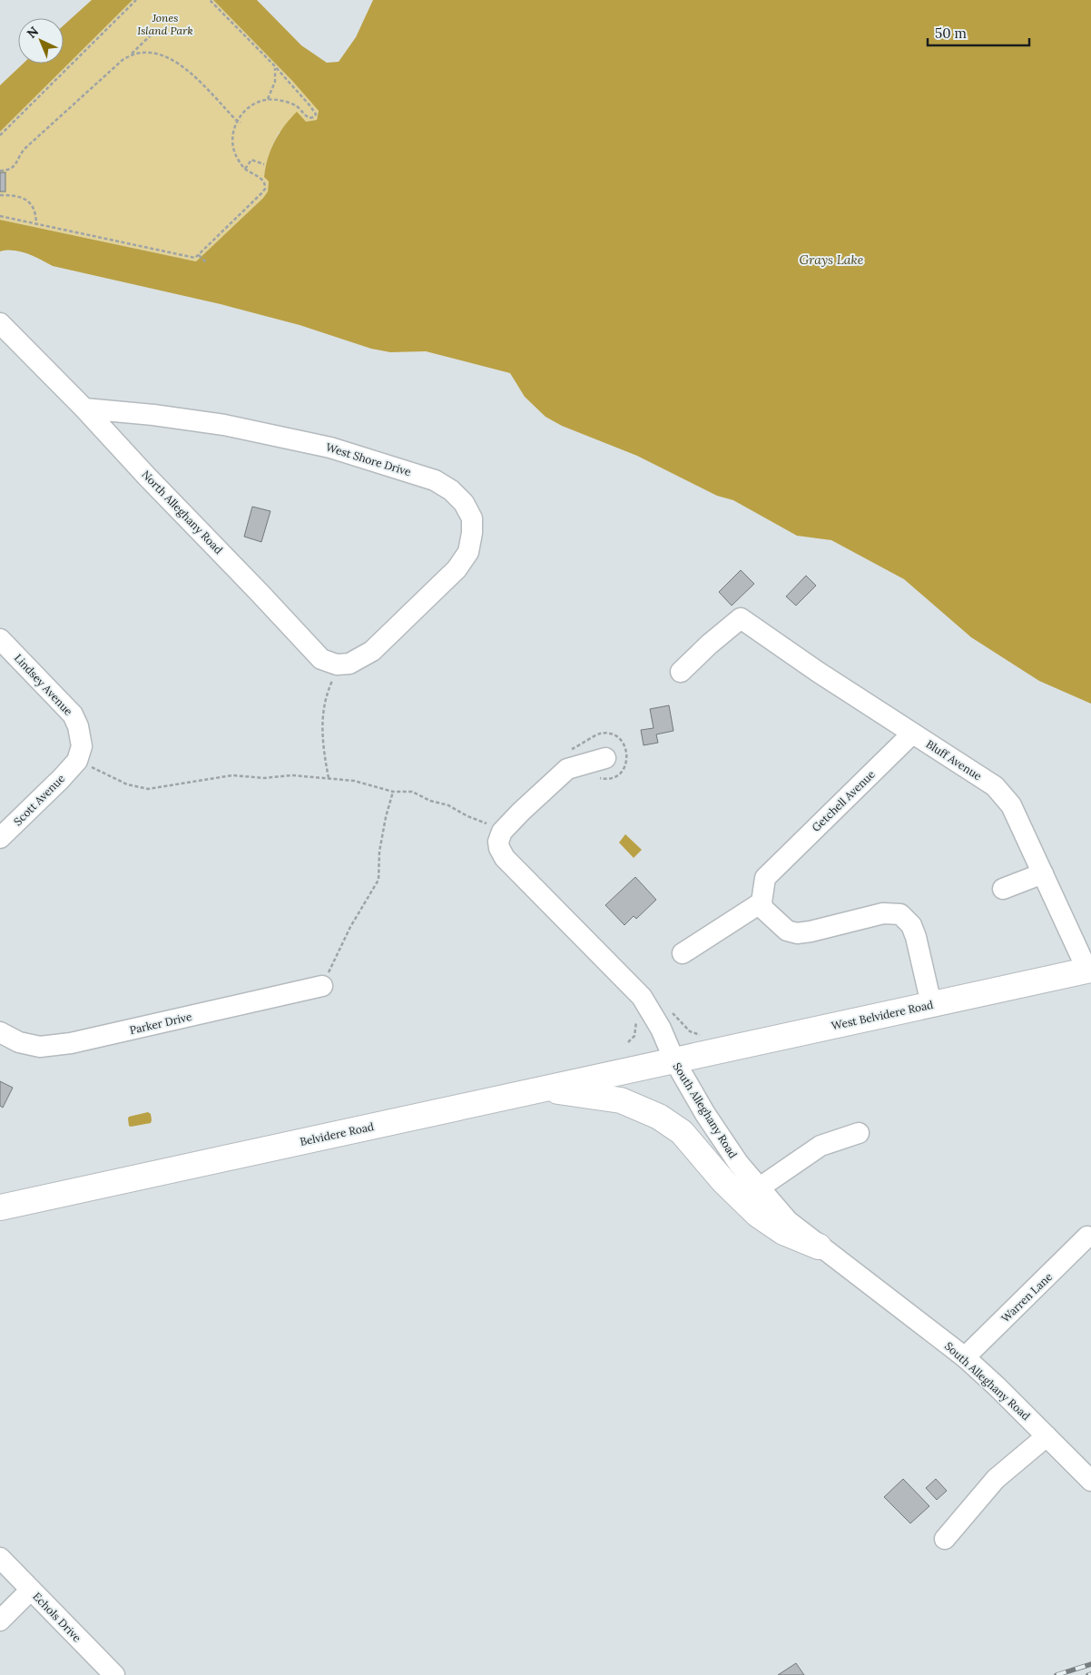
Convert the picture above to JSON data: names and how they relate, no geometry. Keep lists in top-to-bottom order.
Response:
{
  "streets": {
    "main road": ["West Belvidere Road", "Belvidere Road"],
    "street": [
      "West Shore Drive",
      "North Alleghany Road",
      "Lindsey Avenue",
      "Bluff Avenue",
      "Scott Avenue",
      "Getchell Avenue",
      "Parker Drive",
      "South Alleghany Road",
      "Warren Lane",
      "Echols Drive"
    ]
  },
  "crossings": [
    ["West Shore Drive", "North Alleghany Road"],
    ["Lindsey Avenue", "Scott Avenue"],
    ["Bluff Avenue", "Getchell Avenue"],
    ["Bluff Avenue", "West Belvidere Road"],
    ["West Belvidere Road", "South Alleghany Road"],
    ["West Belvidere Road", "Belvidere Road"],
    ["South Alleghany Road", "Belvidere Road"],
    ["South Alleghany Road", "Warren Lane"]
  ],
  "water": ["Grays Lake"],
  "parks": ["Jones Island Park"],
  "scale_bar": "50 m",
  "north": "top left"
}
